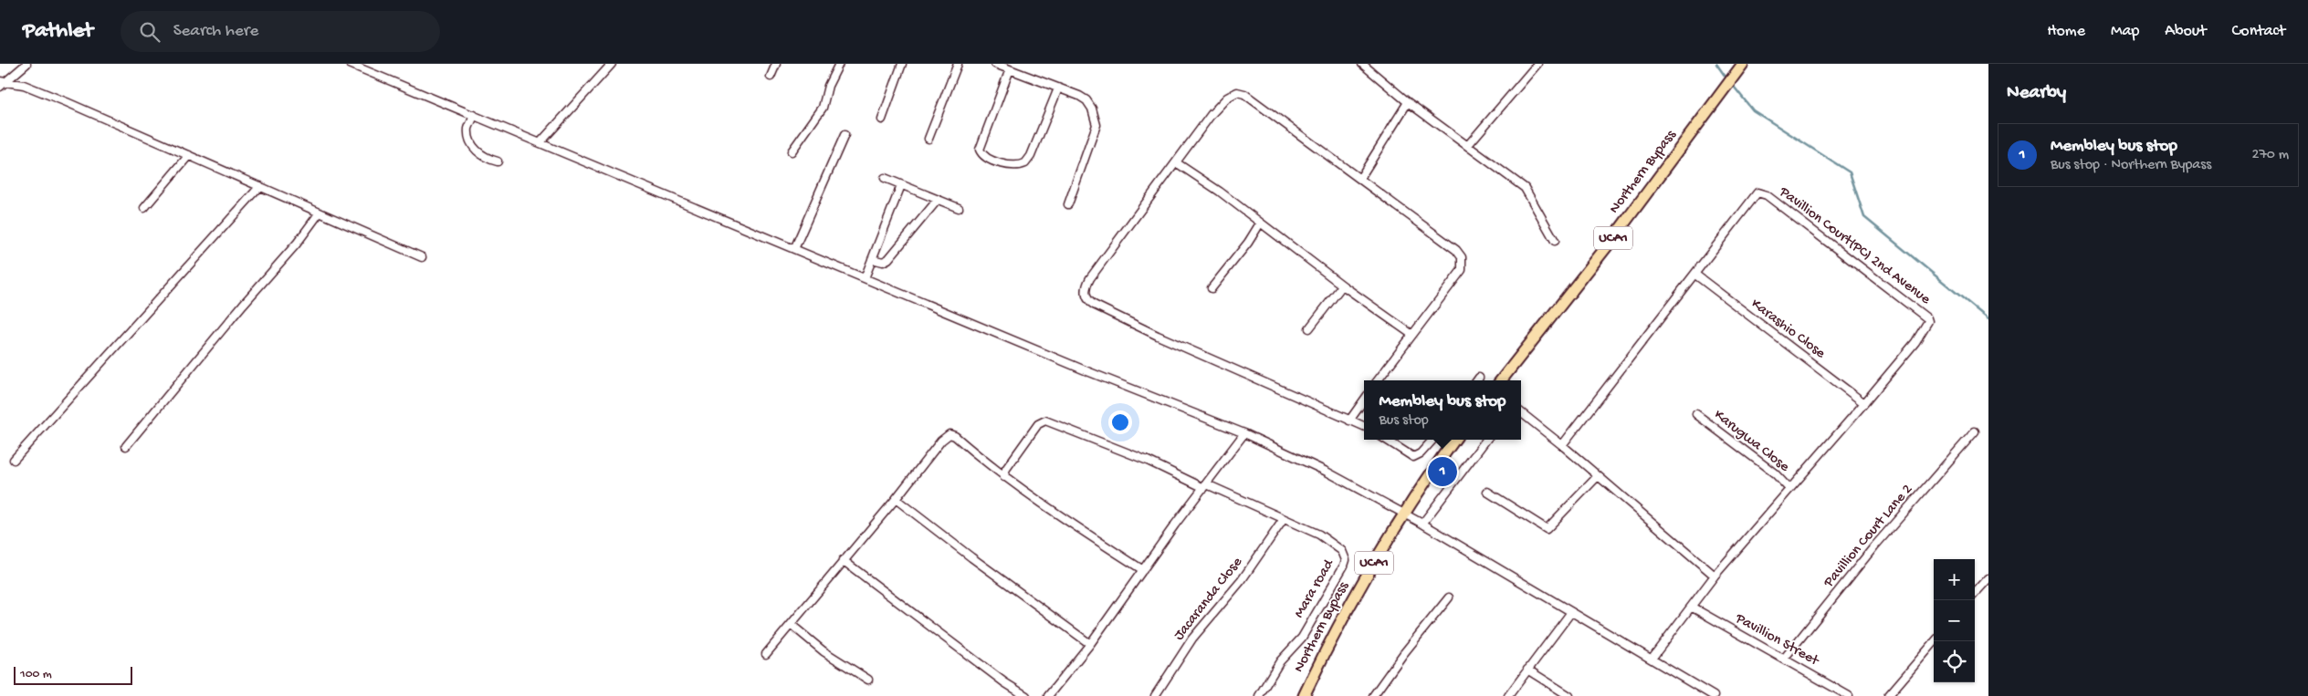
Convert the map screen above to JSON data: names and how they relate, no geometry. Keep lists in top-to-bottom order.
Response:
{
  "streets": {
    "main road": ["Northern Bypass", "UCA1"],
    "street": [
      "Pavillion Court(PC) 2nd Avenue",
      "Karashio Close",
      "Karugwa Close",
      "Pavillion Court Lane 2",
      "Mara road",
      "Jacaranda Close",
      "Pavillion Street"
    ]
  },
  "crossings": [
    ["Pavillion Court(PC) 2nd Avenue", "Karashio Close"],
    ["Pavillion Court(PC) 2nd Avenue", "Karugwa Close"],
    ["Pavillion Court(PC) 2nd Avenue", "Pavillion Street"],
    ["Pavillion Court Lane 2", "Pavillion Street"],
    ["Mara road", "Jacaranda Close"]
  ],
  "scale_bar": "100 m",
  "page": {
    "header": "Pathlet",
    "search": "Search here",
    "nav": [
      "Home",
      "Map",
      "About",
      "Contact"
    ],
    "heading": "Nearby",
    "list": [
      {
        "mark": "1",
        "name": "Membley bus stop",
        "note": "Bus stop · Northern Bypass",
        "value": "270 m"
      }
    ],
    "popup": ["Membley bus stop", "Bus stop"],
    "pins": "1",
    "map_buttons": ["+", "−"],
    "scale": "100 m"
  }
}
